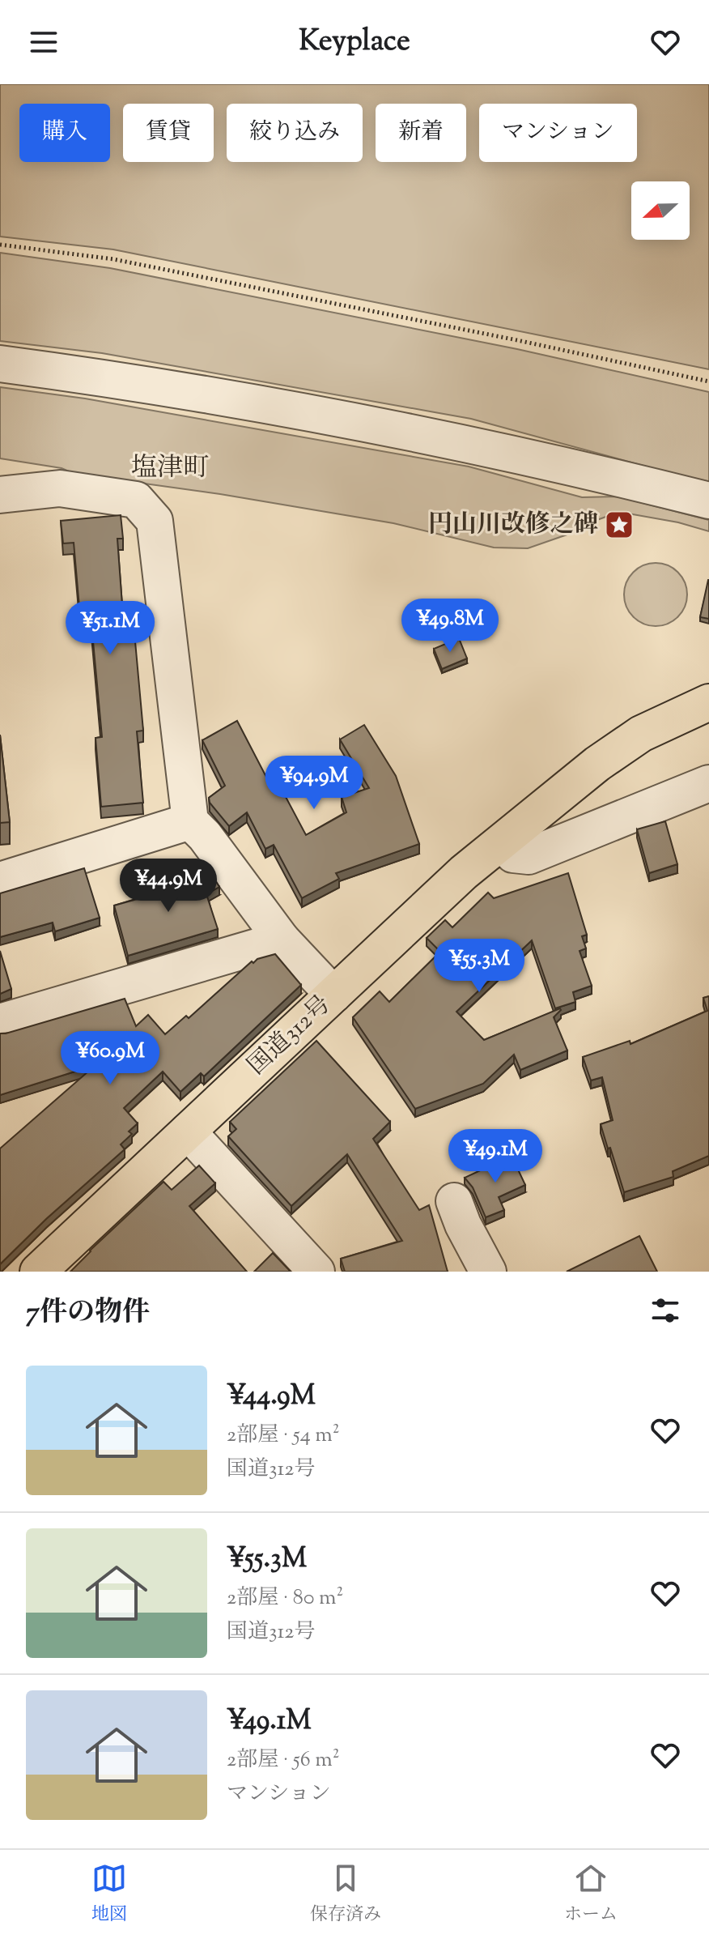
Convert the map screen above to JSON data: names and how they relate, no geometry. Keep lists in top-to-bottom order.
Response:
{
  "streets": {
    "highway": ["国道312号"]
  },
  "districts": ["塩津町"],
  "places": {
    "place": ["円山川改修之碑"]
  },
  "north": "left",
  "page": {
    "header": "Keyplace",
    "chip": [
      "購入",
      "賃貸",
      "絞り込み",
      "新着",
      "マンション"
    ],
    "price": [
      "¥49.8M",
      "¥51.1M",
      "¥94.9M",
      "¥44.9M",
      "¥55.3M",
      "¥60.9M",
      "¥49.1M"
    ],
    "heading": "7件の物件",
    "list": [
      {
        "name": "¥44.9M",
        "note": "2部屋 · 54 m² · 国道312号"
      },
      {
        "name": "¥55.3M",
        "note": "2部屋 · 80 m² · 国道312号"
      },
      {
        "name": "¥49.1M",
        "note": "2部屋 · 56 m² · マンション"
      }
    ],
    "tabs": ["地図", "保存済み", "ホーム"]
  }
}
